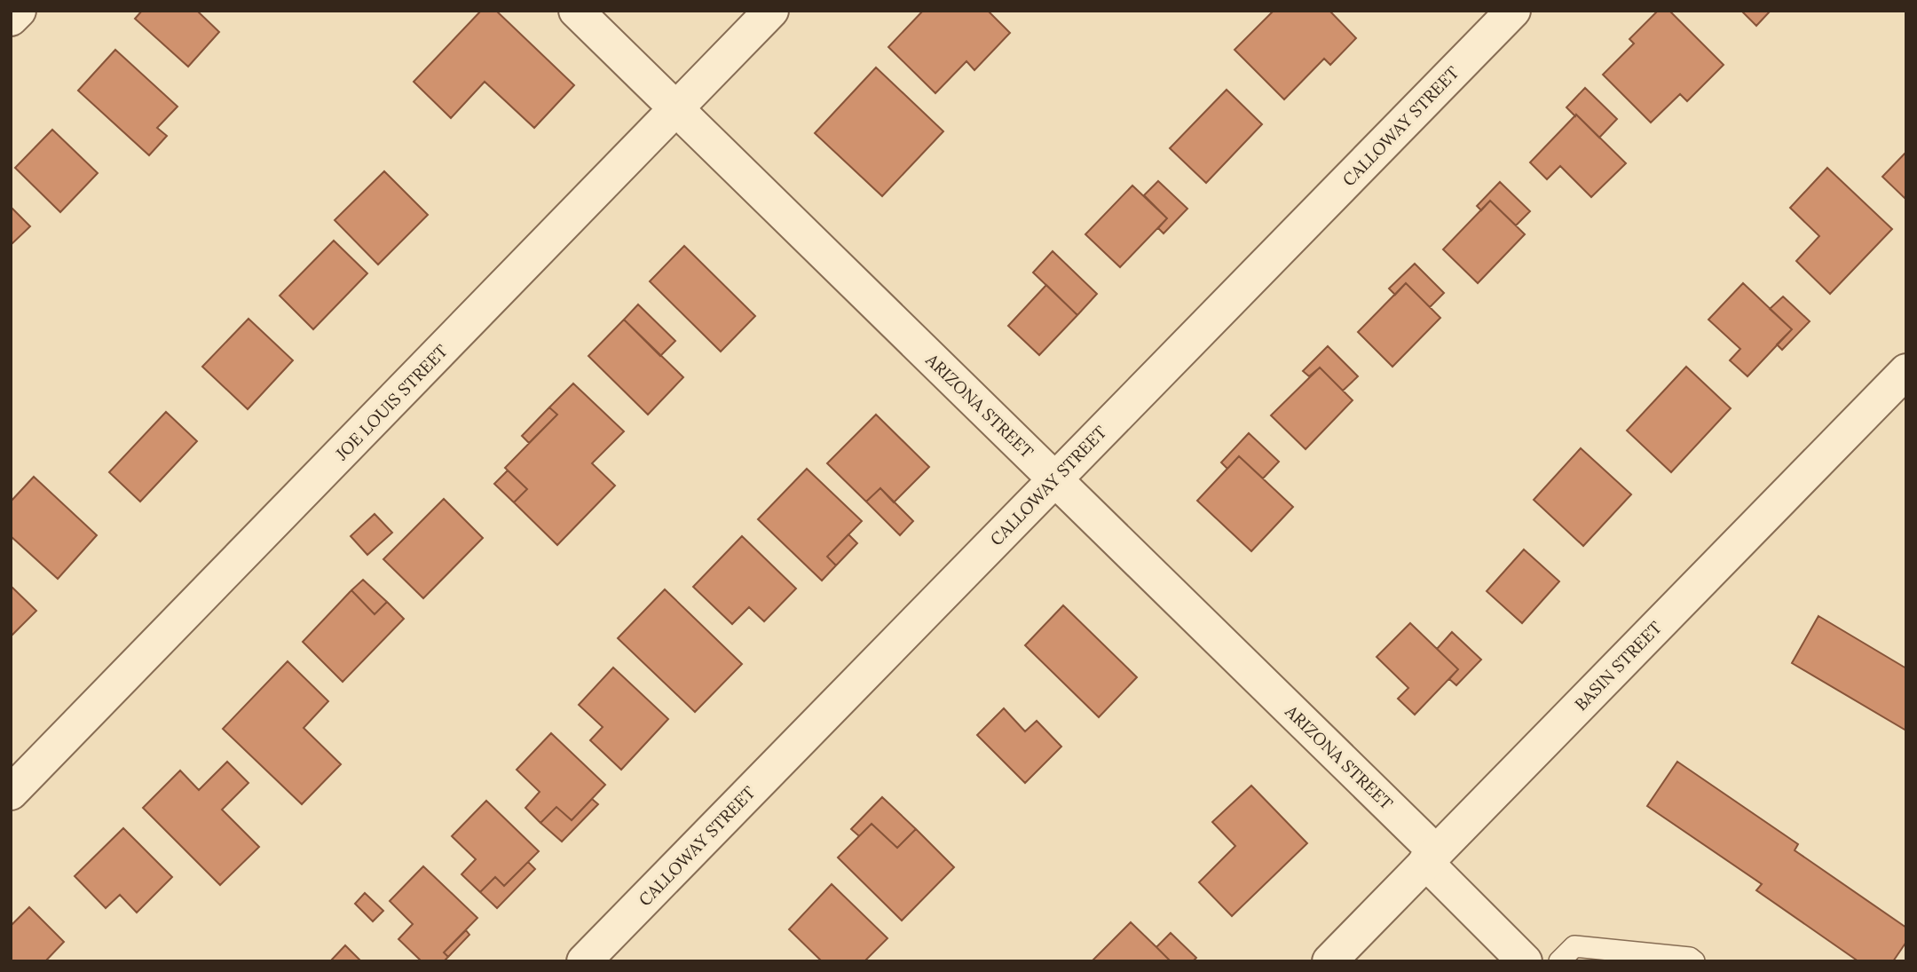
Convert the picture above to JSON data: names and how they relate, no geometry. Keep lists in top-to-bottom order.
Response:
{
  "streets": {
    "street": [
      "CALLOWAY STREET",
      "JOE LOUIS STREET",
      "ARIZONA STREET",
      "BASIN STREET"
    ]
  },
  "crossings": [
    ["CALLOWAY STREET", "ARIZONA STREET"],
    ["JOE LOUIS STREET", "ARIZONA STREET"],
    ["ARIZONA STREET", "BASIN STREET"]
  ]
}
